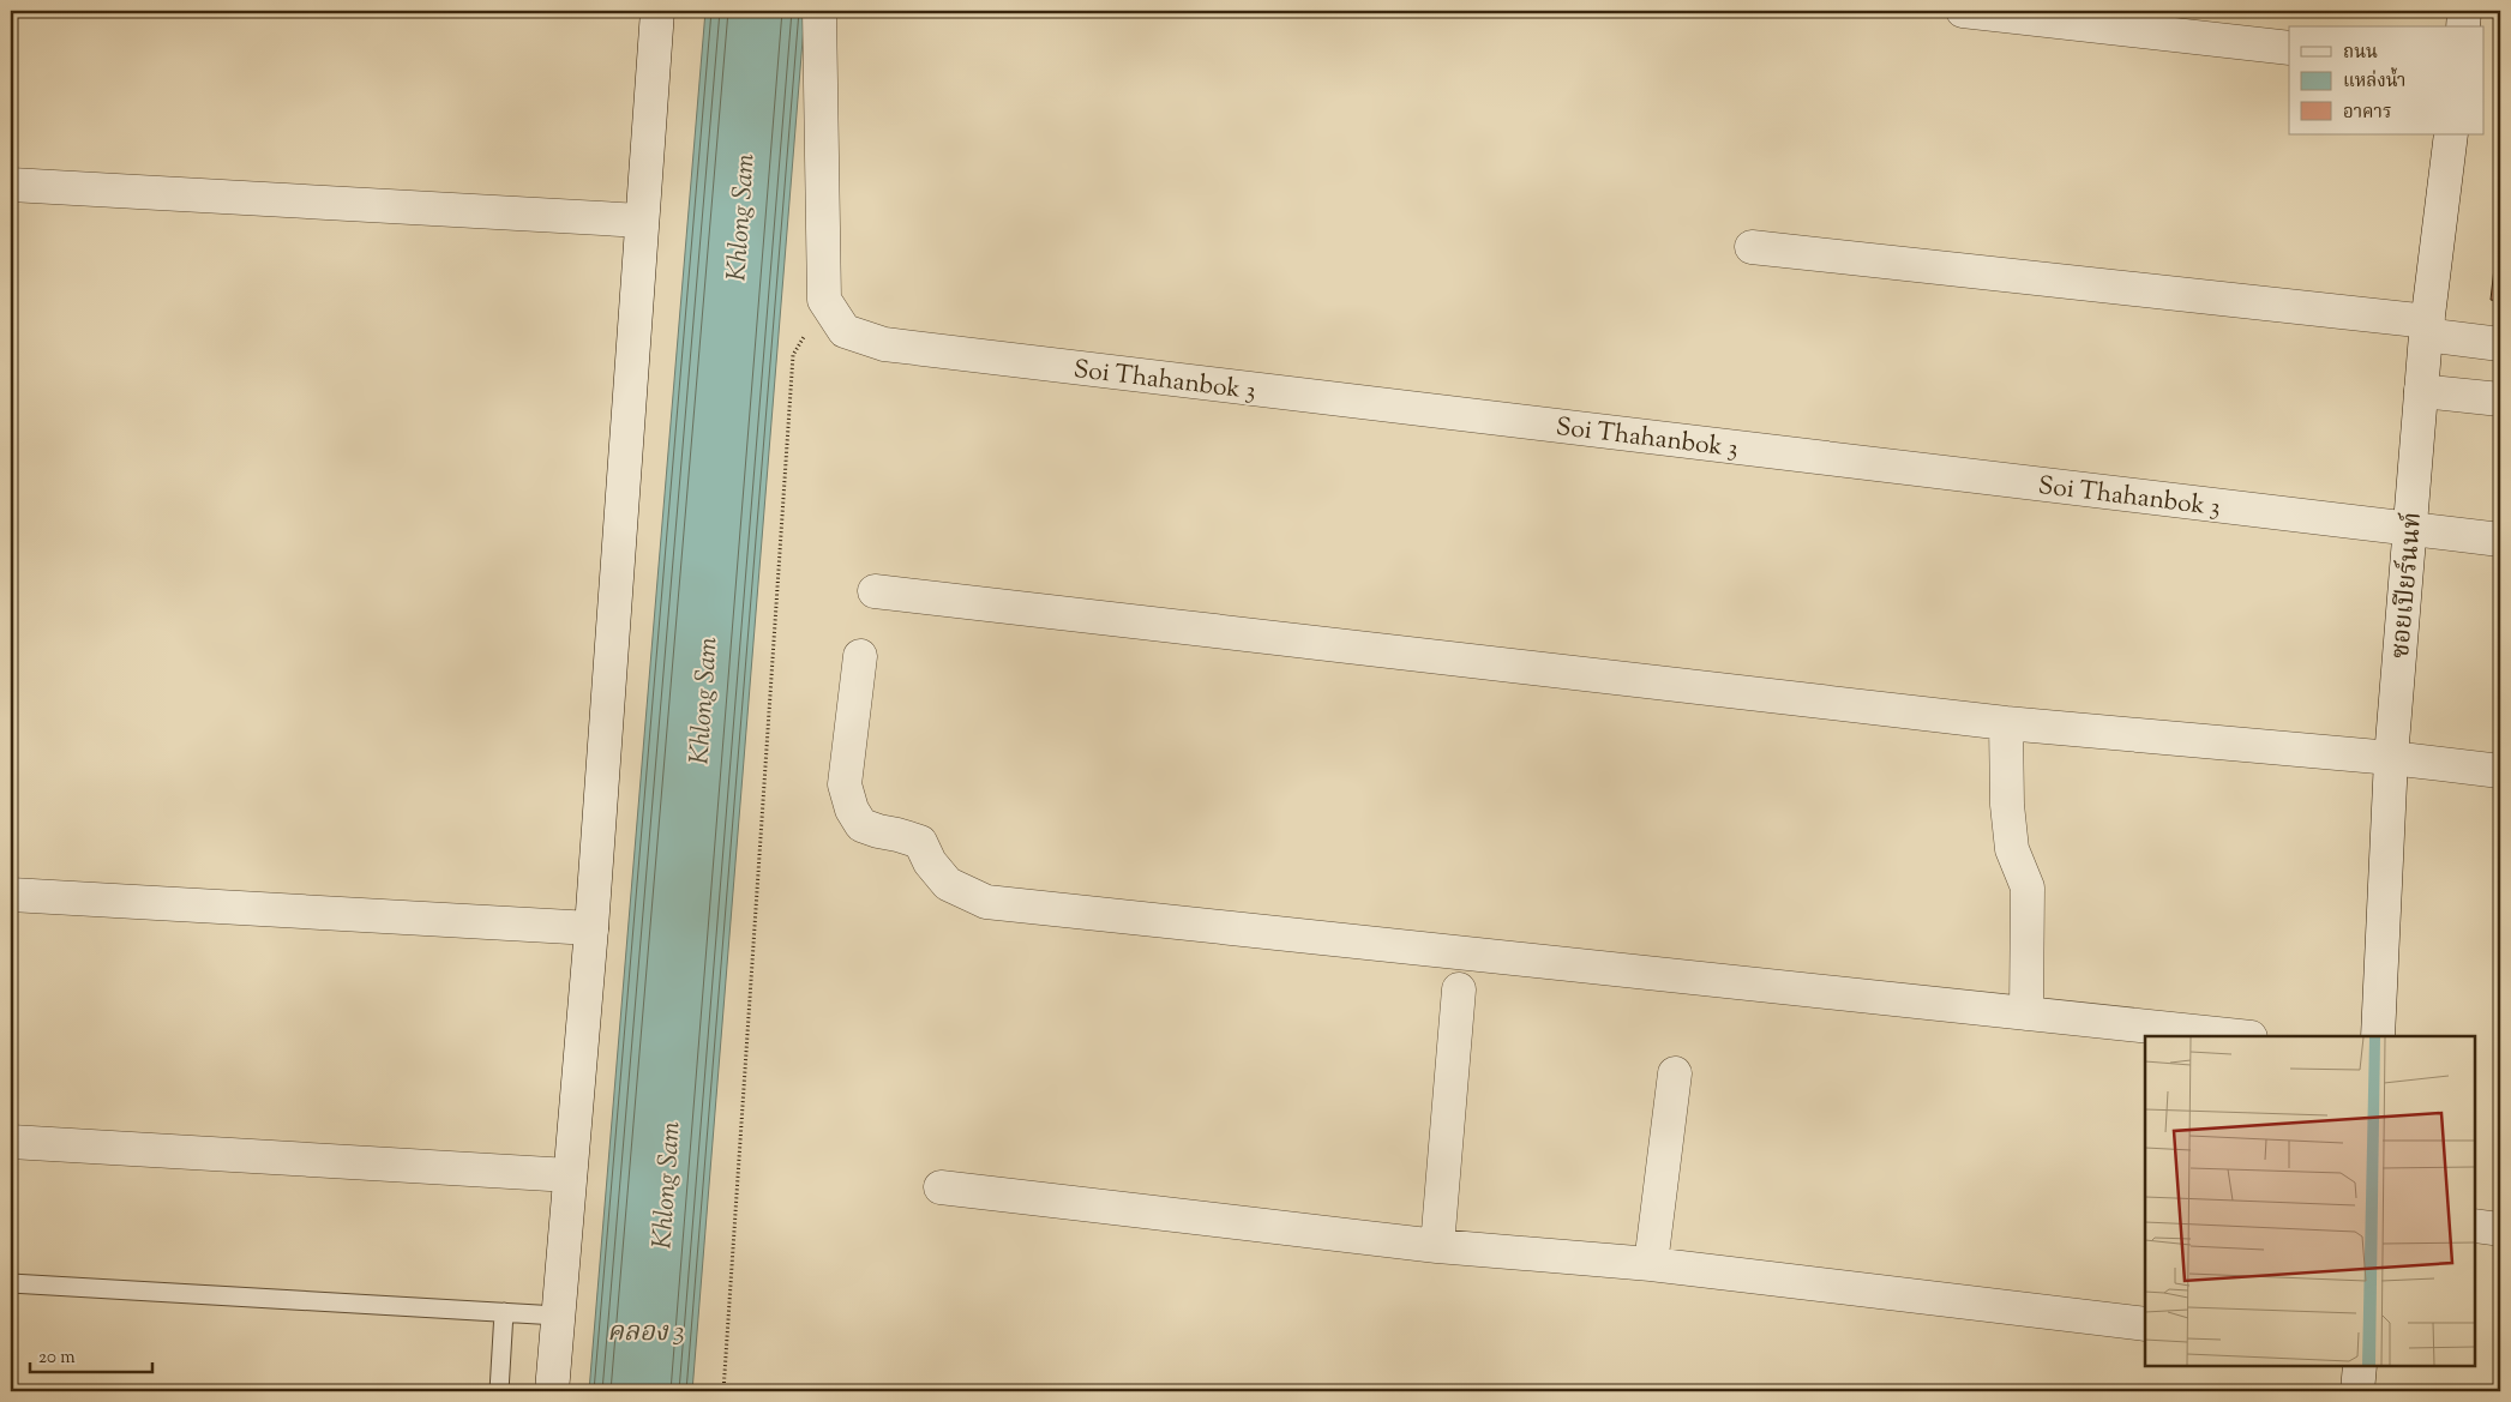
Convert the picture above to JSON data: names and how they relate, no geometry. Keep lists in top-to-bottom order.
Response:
{
  "streets": {
    "street": ["Soi Thahanbok 3", "ซอยเปียร์นนท์"]
  },
  "crossings": [
    ["Soi Thahanbok 3", "ซอยเปียร์นนท์"]
  ],
  "water": ["Khlong Sam", "คลอง 3"],
  "legend": ["ถนน", "แหล่งน้ำ", "อาคาร"],
  "scale_bar": "20 m"
}
